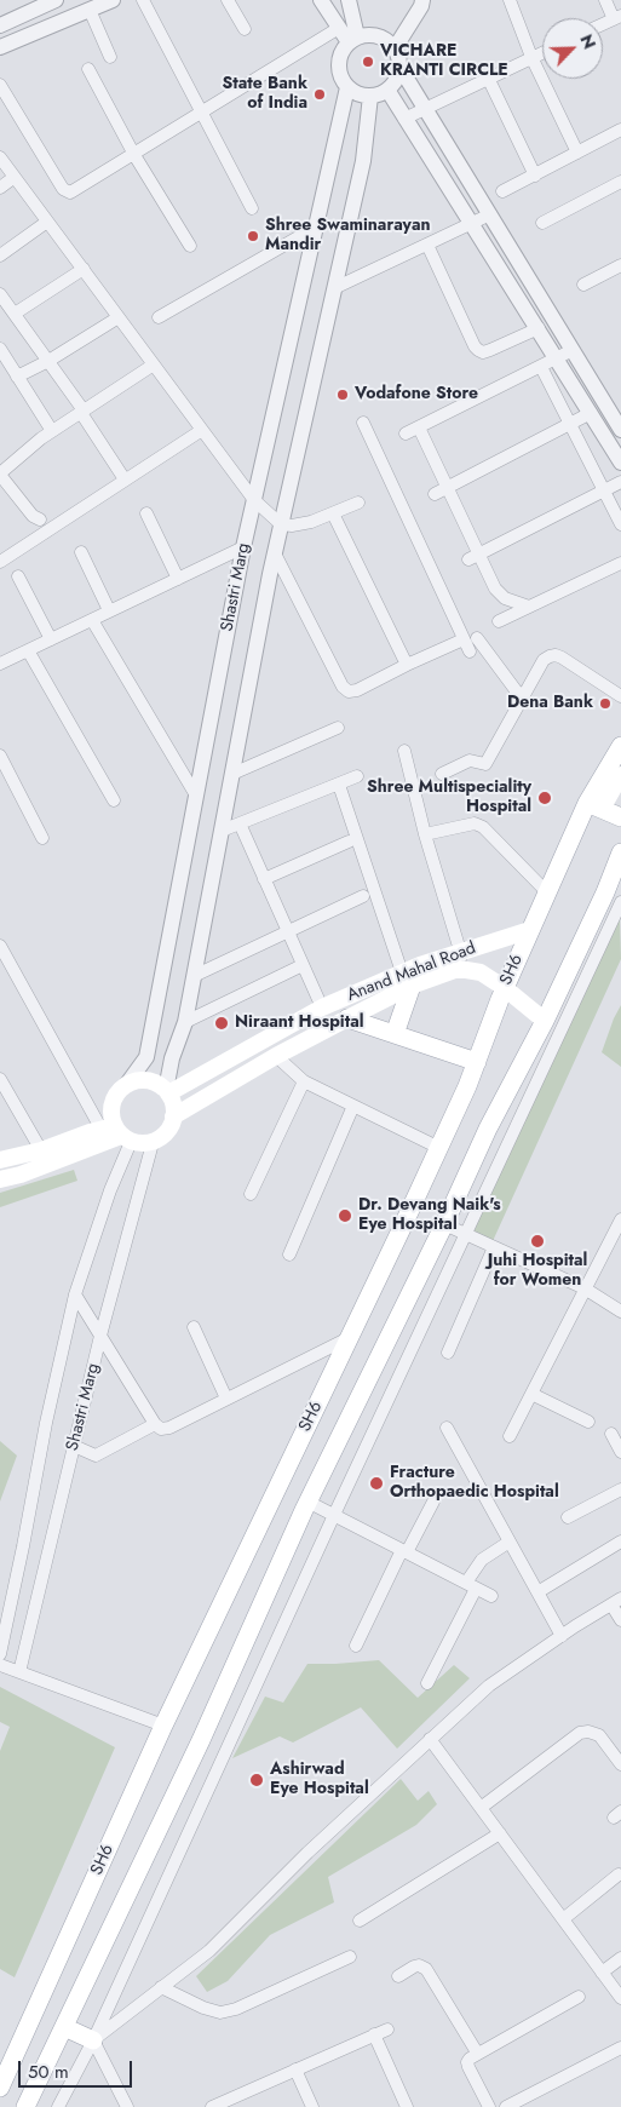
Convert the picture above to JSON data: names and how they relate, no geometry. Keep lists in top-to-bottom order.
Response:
{
  "streets": {
    "main road": ["SH6", "Anand Mahal Road"],
    "street": ["Shastri Marg"]
  },
  "crossings": [
    ["Shastri Marg", "Anand Mahal Road"],
    ["SH6", "Anand Mahal Road"]
  ],
  "places": [
    "VICHARE KRANTI CIRCLE",
    "State Bank of India",
    "Shree Swaminarayan Mandir",
    "Vodafone Store",
    "Dena Bank",
    "Shree Multispeciality Hospital",
    "Niraant Hospital",
    "Dr. Devang Naik's Eye Hospital",
    "Juhi Hospital for Women",
    "Fracture Orthopaedic Hospital",
    "Ashirwad Eye Hospital"
  ],
  "scale_bar": "50 m",
  "north": "top right"
}
